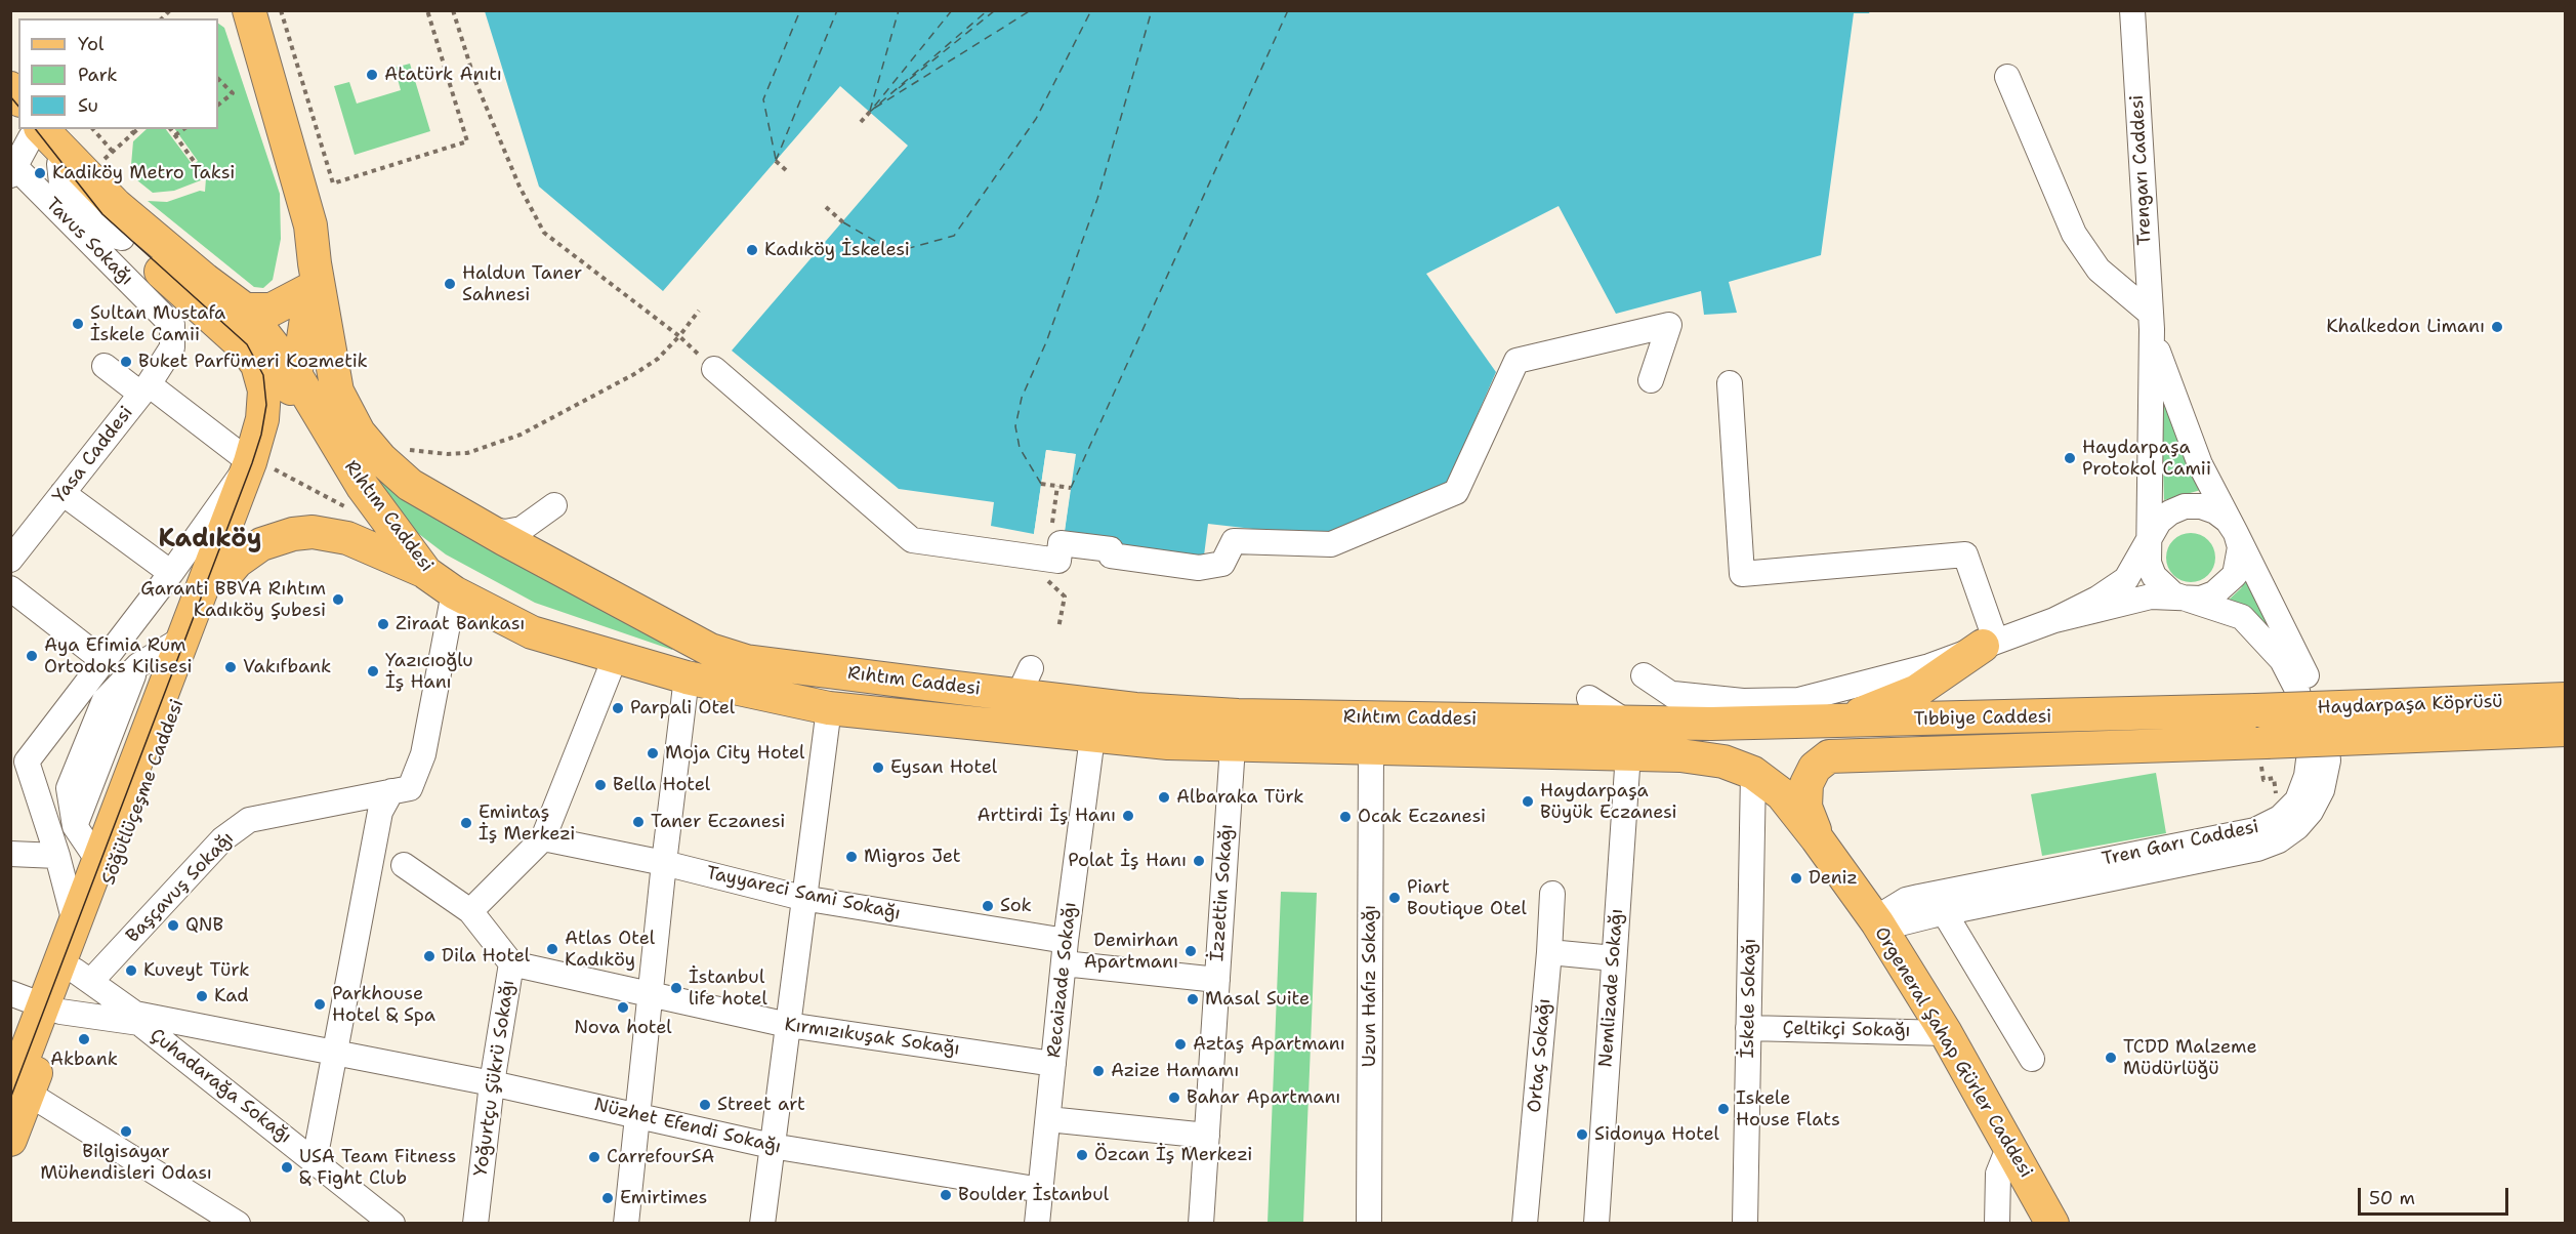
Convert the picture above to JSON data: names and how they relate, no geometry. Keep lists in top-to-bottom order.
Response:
{
  "streets": {
    "main road": [
      "Rıhtım Caddesi",
      "Haydarpaşa Köprüsü",
      "Tıbbiye Caddesi",
      "Söğütlüçeşme Caddesi",
      "Orgeneral Şahap Gürler Caddesi"
    ],
    "street": [
      "Trengarı Caddesi",
      "Tavus Sokağı",
      "Yasa Caddesi",
      "Tren Garı Caddesi",
      "Başçavuş Sokağı",
      "İzzettin Sokağı",
      "Tayyareci Sami Sokağı",
      "Recaizade Sokağı",
      "Uzun Hafız Sokağı",
      "Nemlizade Sokağı",
      "İskele Sokağı",
      "Çeltikçi Sokağı",
      "Kırmızıkuşak Sokağı",
      "Ortaç Sokağı",
      "Yoğurtçu Şükrü Sokağı",
      "Çuhadarağa Sokağı",
      "Nüzhet Efendi Sokağı"
    ]
  },
  "crossings": [
    ["Trengarı Caddesi", "Tren Garı Caddesi"],
    ["Tavus Sokağı", "Yasa Caddesi"],
    ["Tavus Sokağı", "Rıhtım Caddesi"],
    ["Tavus Sokağı", "Söğütlüçeşme Caddesi"],
    ["Rıhtım Caddesi", "Tıbbiye Caddesi"],
    ["Rıhtım Caddesi", "Söğütlüçeşme Caddesi"],
    ["Rıhtım Caddesi", "Başçavuş Sokağı"],
    ["Rıhtım Caddesi", "İzzettin Sokağı"],
    ["Rıhtım Caddesi", "Recaizade Sokağı"],
    ["Rıhtım Caddesi", "Uzun Hafız Sokağı"],
    ["Rıhtım Caddesi", "Nemlizade Sokağı"],
    ["Rıhtım Caddesi", "İskele Sokağı"],
    ["Rıhtım Caddesi", "Orgeneral Şahap Gürler Caddesi"],
    ["Haydarpaşa Köprüsü", "Tıbbiye Caddesi"],
    ["Söğütlüçeşme Caddesi", "Başçavuş Sokağı"],
    ["Söğütlüçeşme Caddesi", "Çuhadarağa Sokağı"],
    ["Söğütlüçeşme Caddesi", "Nüzhet Efendi Sokağı"],
    ["Başçavuş Sokağı", "Nüzhet Efendi Sokağı"],
    ["İzzettin Sokağı", "Tayyareci Sami Sokağı"],
    ["Tayyareci Sami Sokağı", "Recaizade Sokağı"],
    ["Recaizade Sokağı", "Kırmızıkuşak Sokağı"],
    ["Recaizade Sokağı", "Nüzhet Efendi Sokağı"],
    ["İskele Sokağı", "Çeltikçi Sokağı"],
    ["İskele Sokağı", "Orgeneral Şahap Gürler Caddesi"],
    ["Çeltikçi Sokağı", "Orgeneral Şahap Gürler Caddesi"],
    ["Kırmızıkuşak Sokağı", "Yoğurtçu Şükrü Sokağı"],
    ["Yoğurtçu Şükrü Sokağı", "Nüzhet Efendi Sokağı"]
  ],
  "districts": ["Kadıköy"],
  "places": [
    "Atatürk Anıtı",
    "Kadiköy Metro Taksi",
    "Kadıköy İskelesi",
    "Haldun Taner Sahnesi",
    "Sultan Mustafa İskele Camii",
    "Khalkedon Limanı",
    "Buket Parfümeri Kozmetik",
    "Haydarpaşa Protokol Camii",
    "Garanti BBVA Rıhtım Kadıköy Şubesi",
    "Ziraat Bankası",
    "Aya Efimia Rum Ortodoks Kilisesi",
    "Vakıfbank",
    "Yazıcıoğlu İş Hanı",
    "Parpali Otel",
    "Moja City Hotel",
    "Eysan Hotel",
    "Bella Hotel",
    "Albaraka Türk",
    "Haydarpaşa Büyük Eczanesi",
    "Arttirdi İş Hanı",
    "Ocak Eczanesi",
    "Taner Eczanesi",
    "Emintaş İş Merkezi",
    "Migros Jet",
    "Polat İş Hanı",
    "Deniz",
    "Piart Boutique Otel",
    "Sok",
    "QNB",
    "Atlas Otel Kadıköy",
    "Demirhan Apartmanı",
    "Dila Hotel",
    "Kuveyt Türk",
    "İstanbul life hotel",
    "Kad",
    "Masal Suite",
    "Parkhouse Hotel & Spa",
    "Nova hotel",
    "Akbank",
    "Aztaş Apartmanı",
    "TCDD Malzeme Müdürlüğü",
    "Azize Hamamı",
    "Bahar Apartmanı",
    "Street art",
    "Iskele House Flats",
    "Bilgisayar Mühendisleri Odası",
    "Sidonya Hotel",
    "Özcan İş Merkezi",
    "CarrefourSA",
    "USA Team Fitness & Fight Club",
    "Boulder İstanbul",
    "Emirtimes"
  ],
  "legend": ["Yol", "Park", "Su"],
  "scale_bar": "50 m"
}
